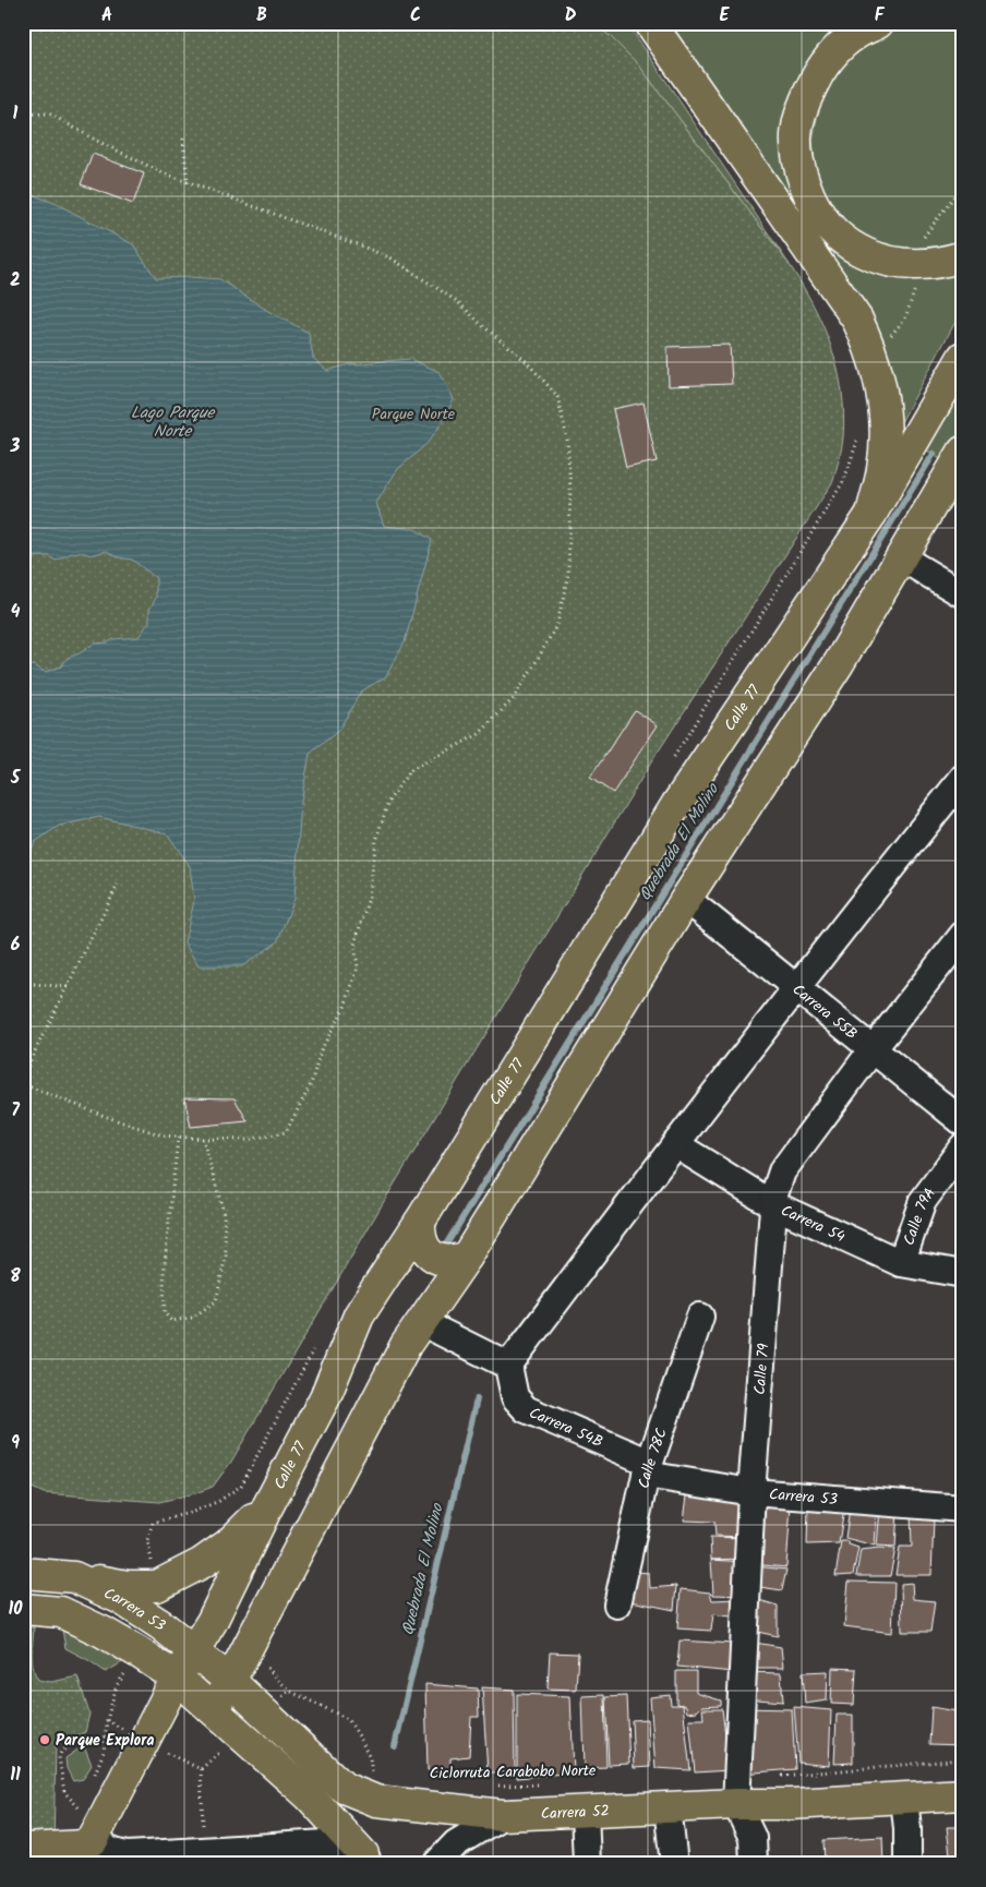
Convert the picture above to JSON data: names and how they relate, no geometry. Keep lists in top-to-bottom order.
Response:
{
  "streets": {
    "main road": ["Calle 77", "Carrera 53", "Carrera 52"],
    "street": [
      "Carrera 55B",
      "Calle 79A",
      "Carrera 54",
      "Calle 79",
      "Carrera 54B",
      "Calle 78C"
    ],
    "path": ["Ciclorruta Carabobo Norte"]
  },
  "crossings": [
    ["Calle 77", "Carrera 53"],
    ["Carrera 55B", "Calle 79"],
    ["Calle 79A", "Carrera 54"],
    ["Carrera 54", "Calle 79"],
    ["Calle 79", "Carrera 53"],
    ["Calle 79", "Carrera 52"],
    ["Carrera 54B", "Calle 78C"],
    ["Carrera 54B", "Carrera 53"],
    ["Calle 78C", "Carrera 53"],
    ["Carrera 53", "Carrera 52"]
  ],
  "water": ["Lago Parque Norte", "Quebrada El Molino"],
  "parks": ["Parque Norte"],
  "places": ["Parque Explora"],
  "grid": {
    "columns": [
      "A",
      "B",
      "C",
      "D",
      "E",
      "F"
    ],
    "rows": [
      "1",
      "2",
      "3",
      "4",
      "5",
      "6",
      "7",
      "8",
      "9",
      "10",
      "11"
    ]
  }
}
